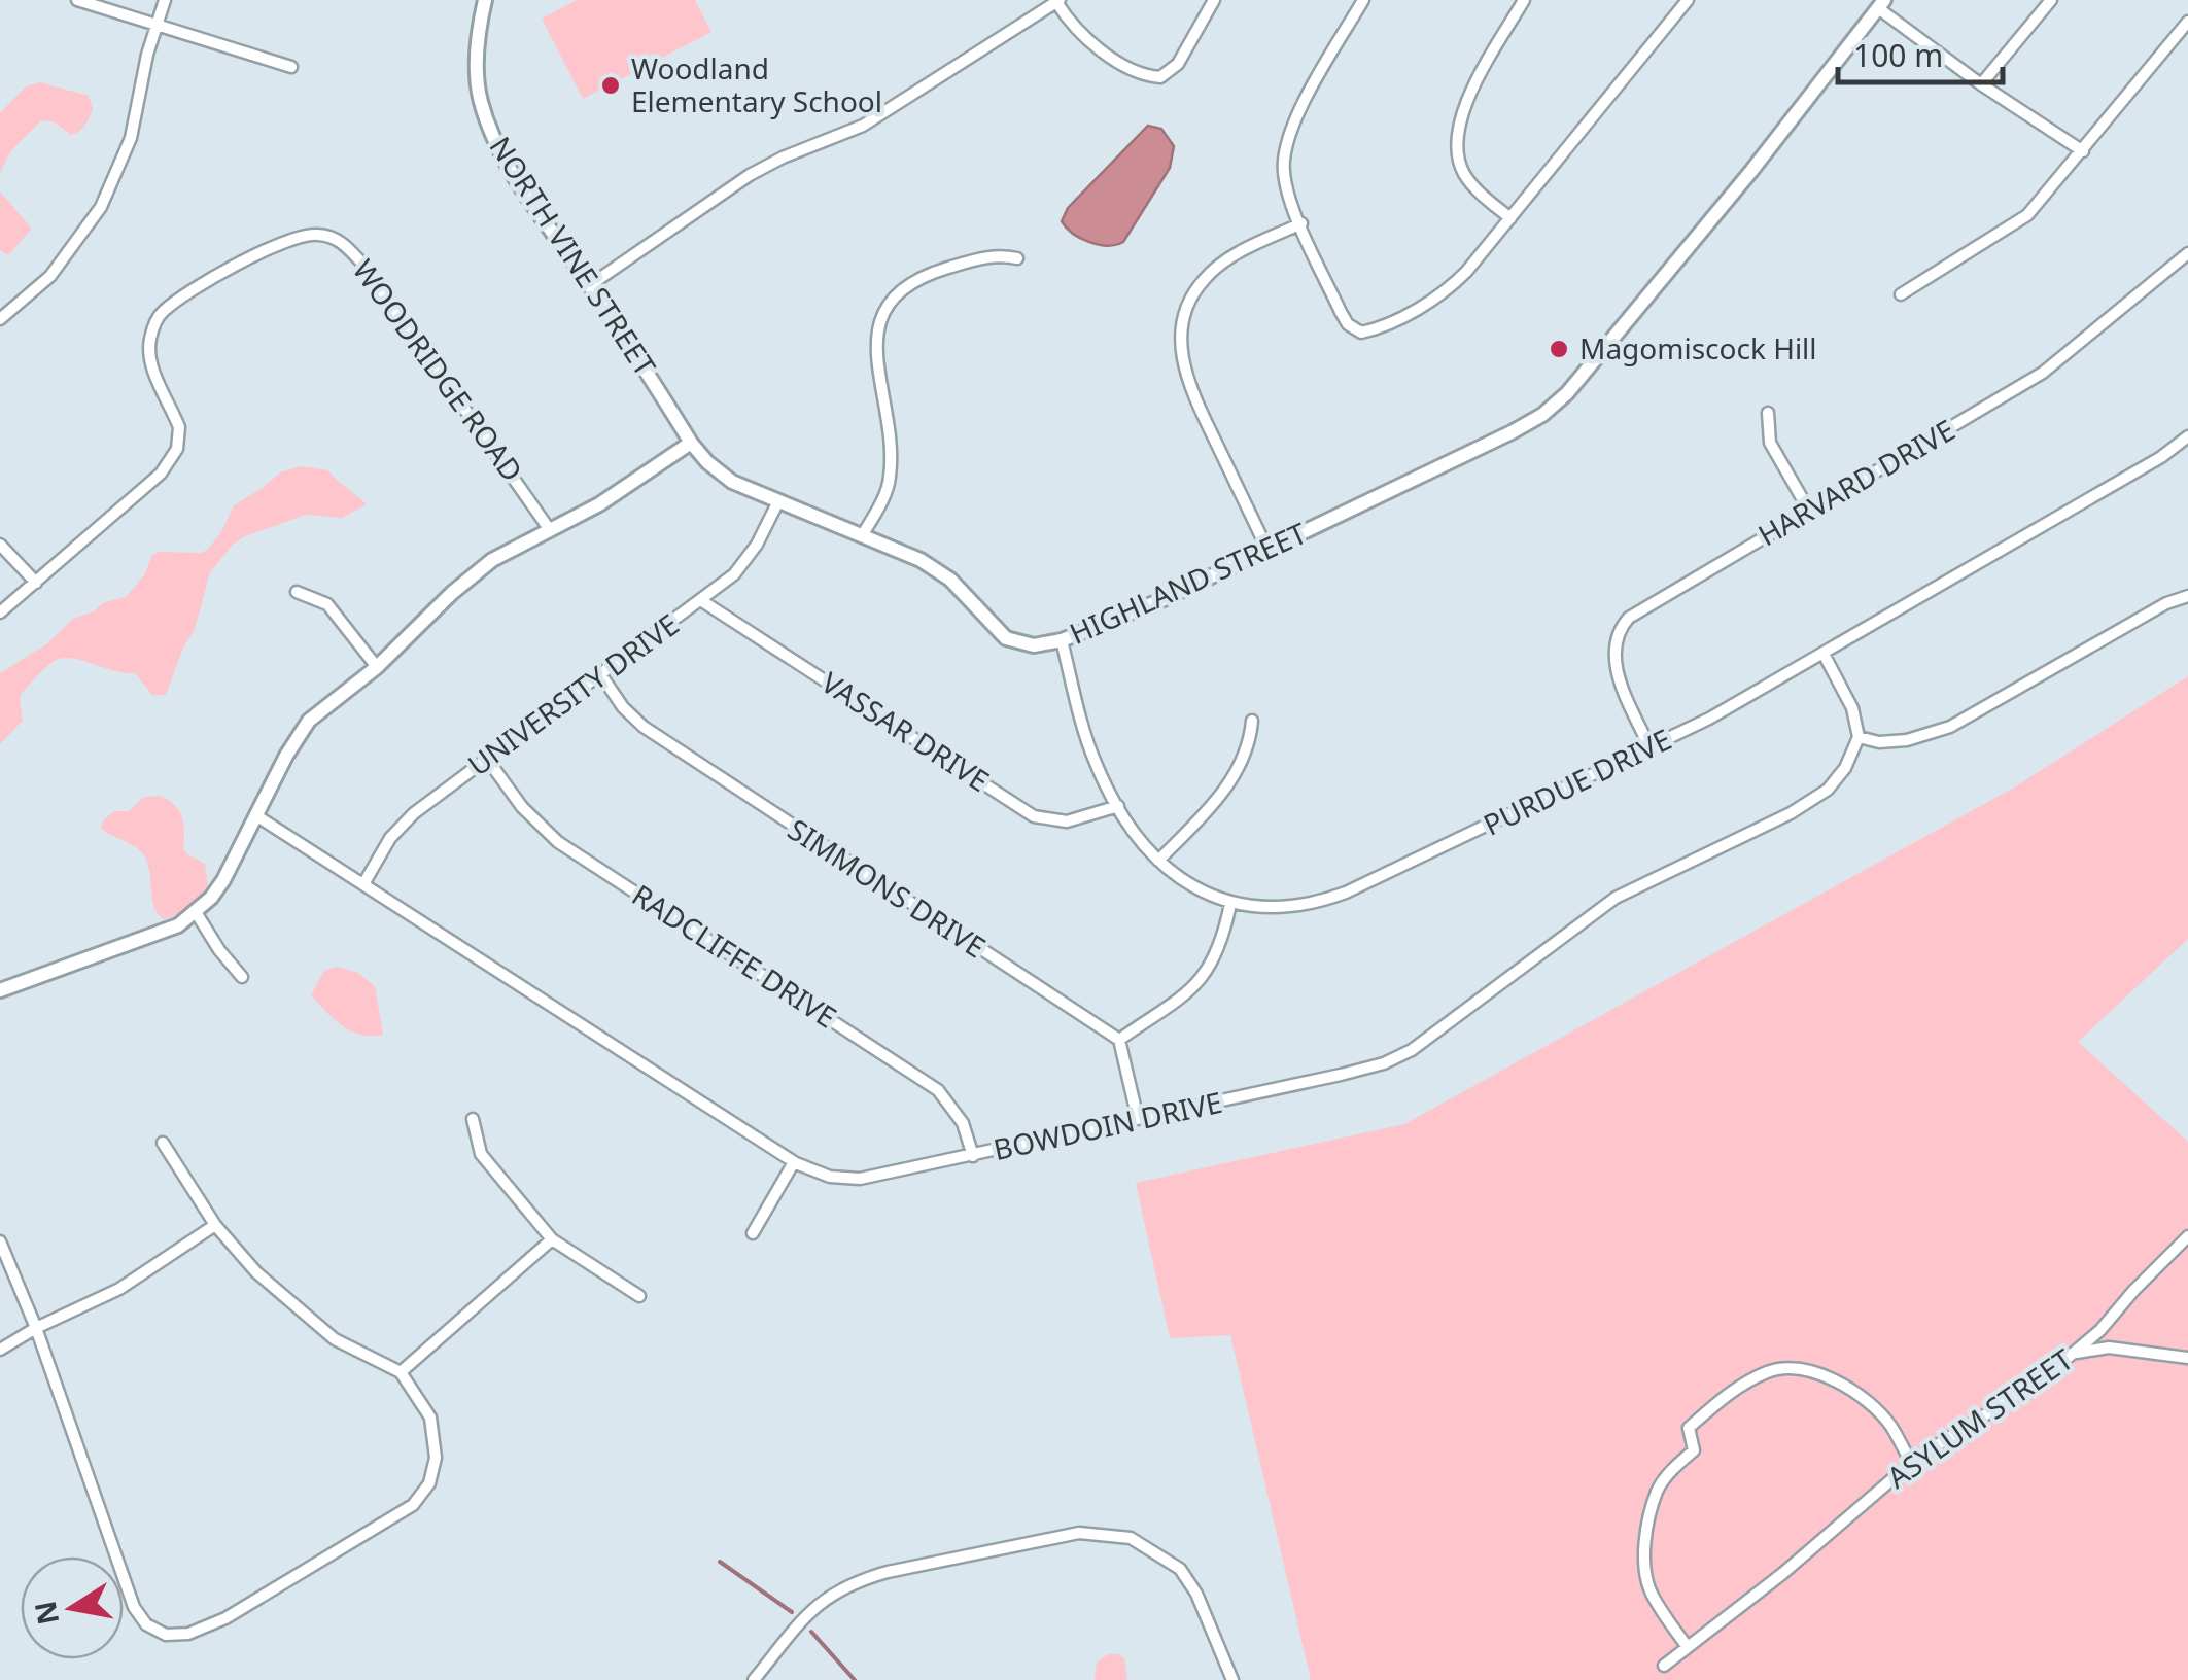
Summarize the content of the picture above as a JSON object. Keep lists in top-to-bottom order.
{
  "streets": {
    "street": [
      "NORTH VINE STREET",
      "WOODRIDGE ROAD",
      "HARVARD DRIVE",
      "HIGHLAND STREET",
      "UNIVERSITY DRIVE",
      "VASSAR DRIVE",
      "PURDUE DRIVE",
      "SIMMONS DRIVE",
      "RADCLIFFE DRIVE",
      "BOWDOIN DRIVE",
      "ASYLUM STREET"
    ]
  },
  "crossings": [
    ["NORTH VINE STREET", "HIGHLAND STREET"],
    ["HARVARD DRIVE", "PURDUE DRIVE"],
    ["HIGHLAND STREET", "UNIVERSITY DRIVE"],
    ["HIGHLAND STREET", "PURDUE DRIVE"],
    ["UNIVERSITY DRIVE", "VASSAR DRIVE"],
    ["UNIVERSITY DRIVE", "SIMMONS DRIVE"],
    ["UNIVERSITY DRIVE", "RADCLIFFE DRIVE"],
    ["UNIVERSITY DRIVE", "BOWDOIN DRIVE"],
    ["VASSAR DRIVE", "PURDUE DRIVE"],
    ["RADCLIFFE DRIVE", "BOWDOIN DRIVE"]
  ],
  "places": ["Woodland Elementary School", "Magomiscock Hill"],
  "scale_bar": "100 m",
  "north": "left"
}
